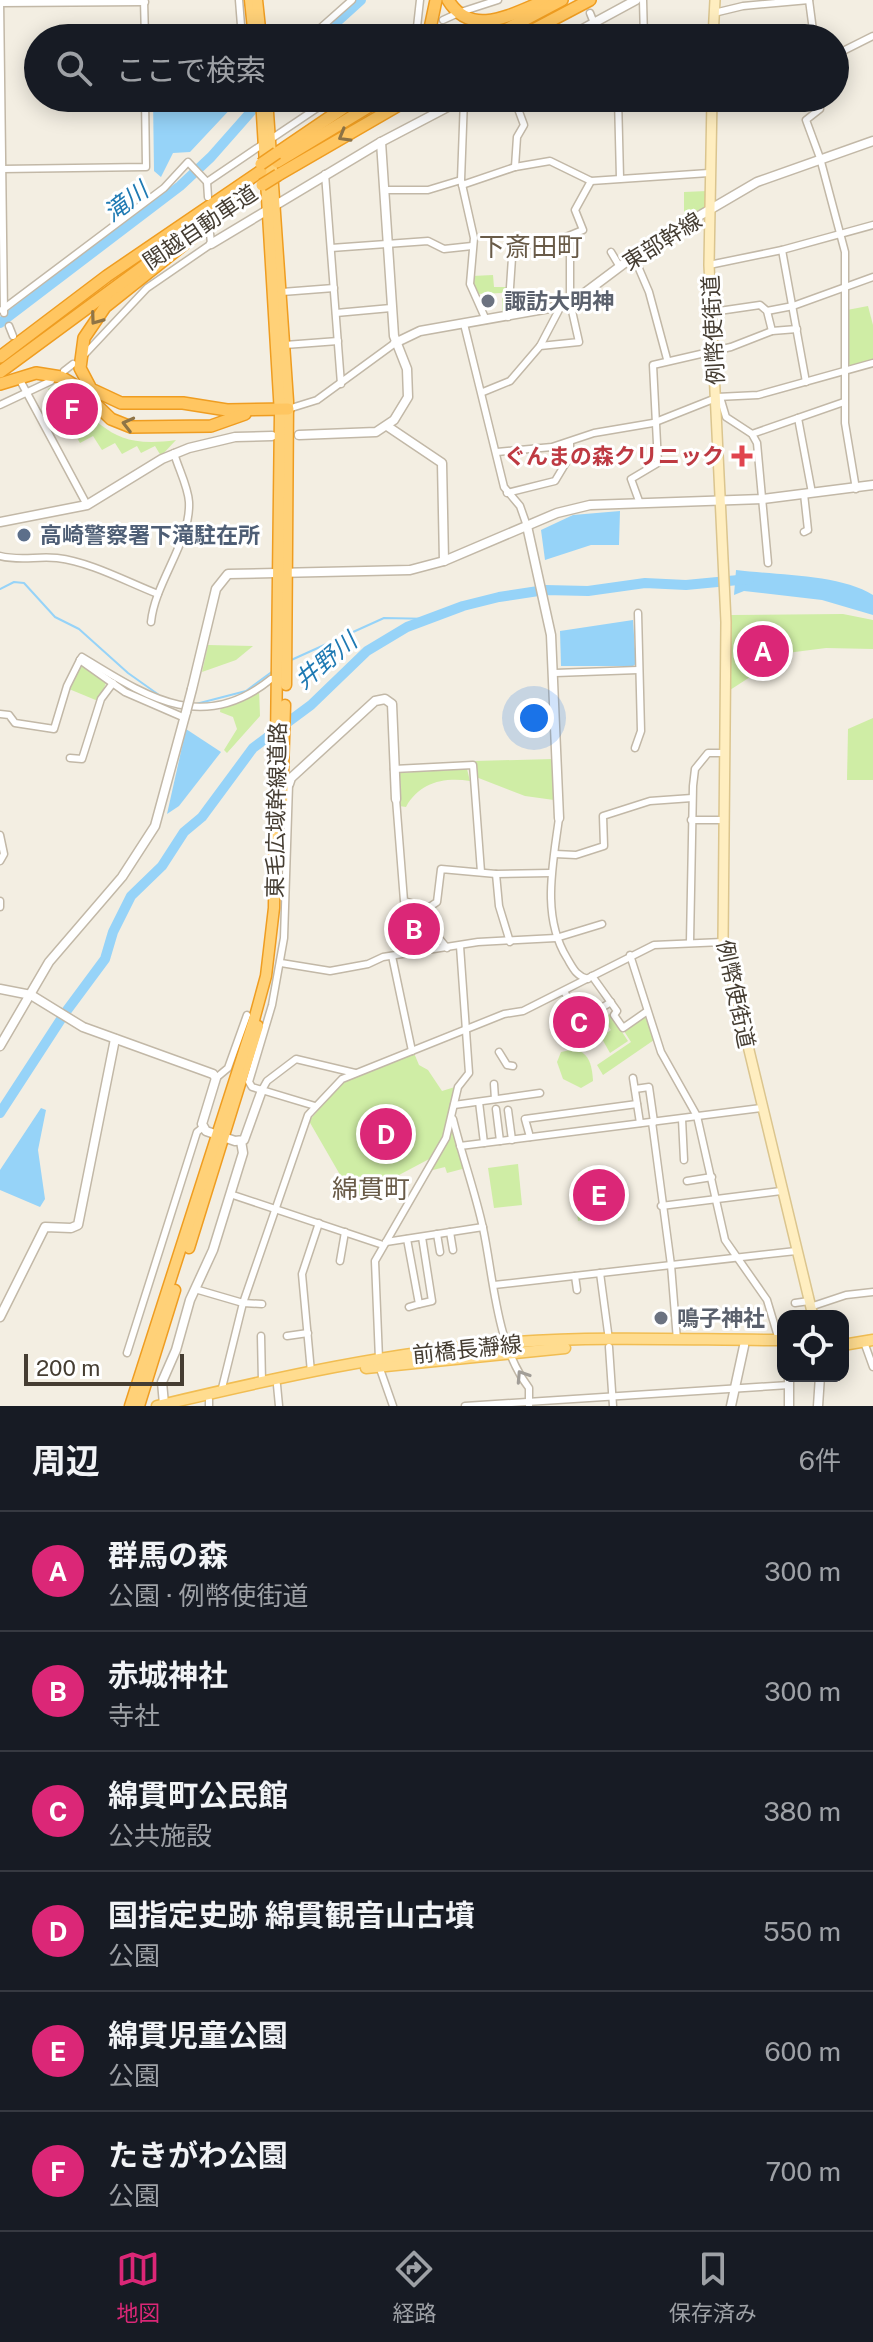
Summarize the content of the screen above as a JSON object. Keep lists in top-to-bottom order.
{
  "streets": {
    "highway": ["関越自動車道", "東毛広域幹線道路"],
    "main road": ["例幣使街道", "前橋長瀞線"],
    "street": ["東部幹線"]
  },
  "crossings": [
    ["東部幹線", "例幣使街道"]
  ],
  "districts": ["下斎田町", "綿貫町"],
  "water": ["滝川", "井野川"],
  "places": {
    "other": ["諏訪大明神", "高崎警察署下滝駐在所", "鳴子神社"],
    "health": ["ぐんまの森クリニック"]
  },
  "scale_bar": "200 m",
  "page": {
    "search": "ここで検索",
    "pins": [
      "F",
      "A",
      "B",
      "C",
      "D",
      "E"
    ],
    "scale": "200 m",
    "heading": ["周辺", "6件"],
    "list": [
      {
        "mark": "A",
        "name": "群馬の森",
        "note": "公園 · 例幣使街道",
        "value": "300 m"
      },
      {
        "mark": "B",
        "name": "赤城神社",
        "note": "寺社",
        "value": "300 m"
      },
      {
        "mark": "C",
        "name": "綿貫町公民館",
        "note": "公共施設",
        "value": "380 m"
      },
      {
        "mark": "D",
        "name": "国指定史跡 綿貫観音山古墳",
        "note": "公園",
        "value": "550 m"
      },
      {
        "mark": "E",
        "name": "綿貫児童公園",
        "note": "公園",
        "value": "600 m"
      },
      {
        "mark": "F",
        "name": "たきがわ公園",
        "note": "公園",
        "value": "700 m"
      }
    ],
    "nav": ["地図", "経路", "保存済み"]
  }
}
